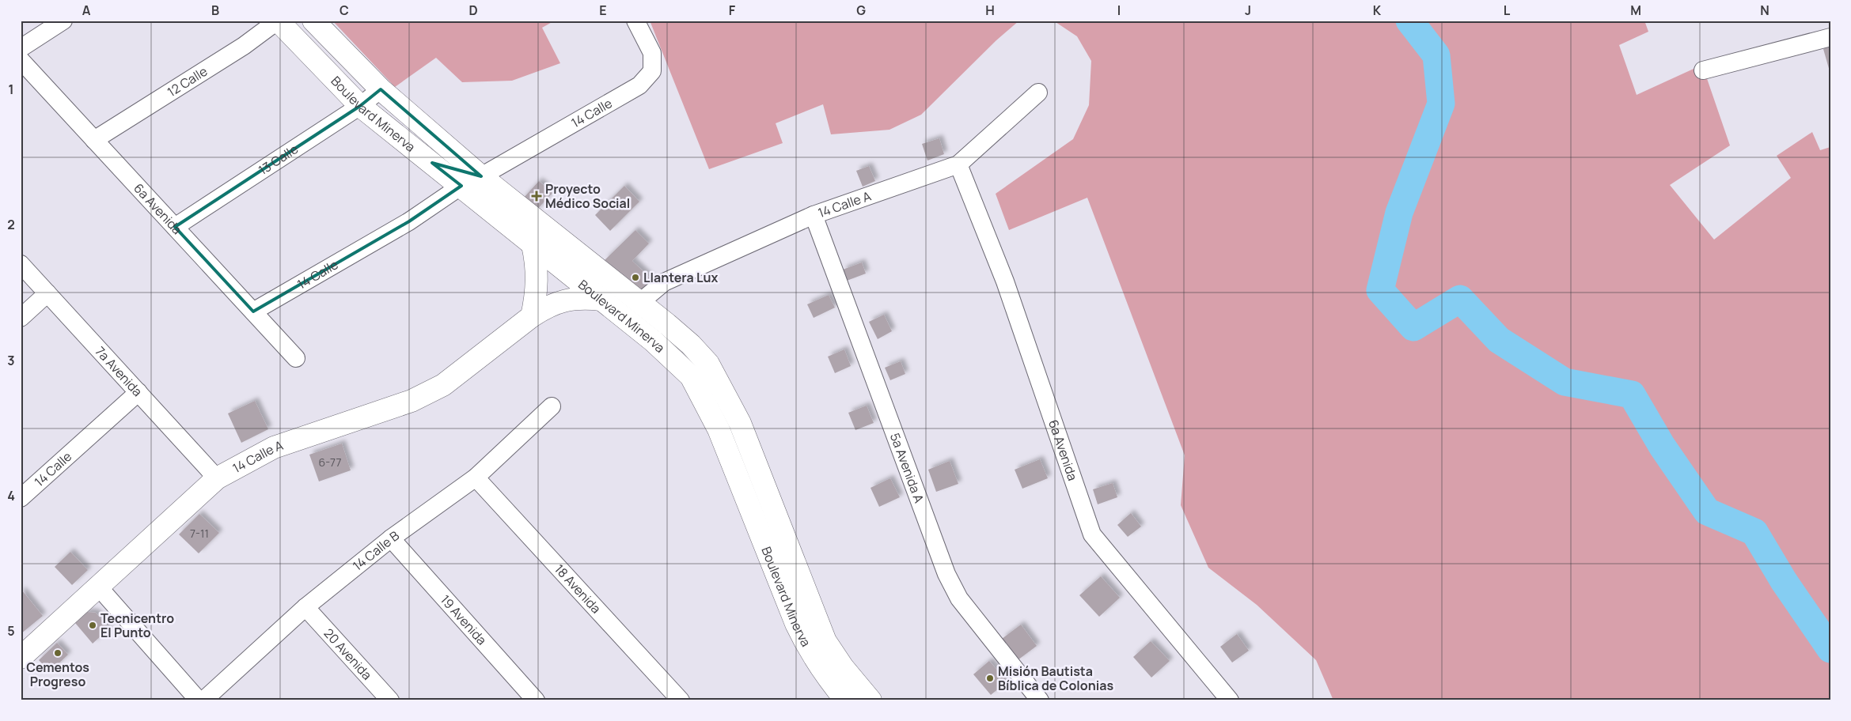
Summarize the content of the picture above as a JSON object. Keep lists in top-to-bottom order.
{
  "streets": {
    "street": [
      "12 Calle",
      "Boulevard Minerva",
      "14 Calle",
      "13 Calle",
      "14 Calle A",
      "6a Avenida",
      "7a Avenida",
      "5a Avenida A",
      "14 Calle B",
      "18 Avenida",
      "19 Avenida",
      "20 Avenida"
    ]
  },
  "crossings": [
    ["12 Calle", "Boulevard Minerva"],
    ["12 Calle", "6a Avenida"],
    ["Boulevard Minerva", "14 Calle"],
    ["Boulevard Minerva", "13 Calle"],
    ["Boulevard Minerva", "14 Calle A"],
    ["14 Calle", "6a Avenida"],
    ["14 Calle", "7a Avenida"],
    ["13 Calle", "6a Avenida"],
    ["14 Calle A", "6a Avenida"],
    ["14 Calle A", "7a Avenida"],
    ["14 Calle A", "5a Avenida A"],
    ["14 Calle B", "18 Avenida"],
    ["14 Calle B", "19 Avenida"],
    ["14 Calle B", "20 Avenida"]
  ],
  "places": {
    "health": ["Proyecto Médico Social"],
    "other": [
      "Llantera Lux",
      "Tecnicentro El Punto",
      "Cementos Progreso",
      "Misión Bautista Bíblica de Colonias"
    ]
  },
  "house_numbers": ["6-77", "7-11"],
  "grid": {
    "columns": [
      "A",
      "B",
      "C",
      "D",
      "E",
      "F",
      "G",
      "H",
      "I",
      "J",
      "K",
      "L",
      "M",
      "N"
    ],
    "rows": [
      "1",
      "2",
      "3",
      "4",
      "5"
    ]
  }
}
